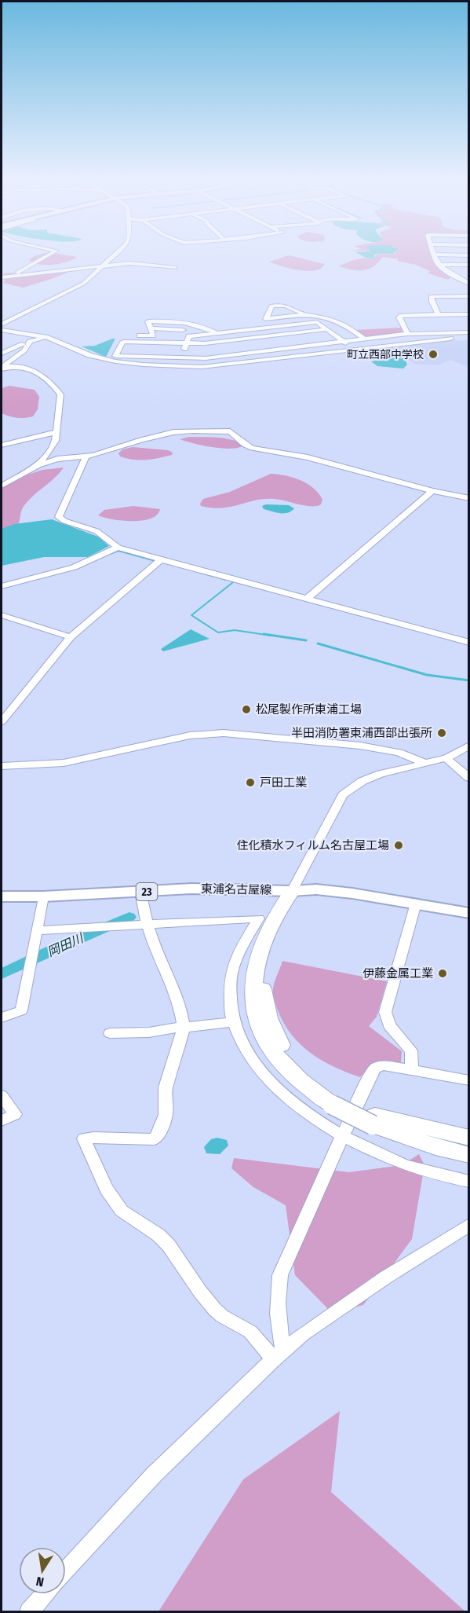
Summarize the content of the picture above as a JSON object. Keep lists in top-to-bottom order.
{
  "streets": {
    "main road": ["東浦名古屋線", "23"]
  },
  "water": ["岡田川"],
  "places": [
    "町立西部中学校",
    "松尾製作所東浦工場",
    "半田消防署東浦西部出張所",
    "戸田工業",
    "住化積水フィルム名古屋工場",
    "伊藤金属工業"
  ],
  "north": "bottom"
}
